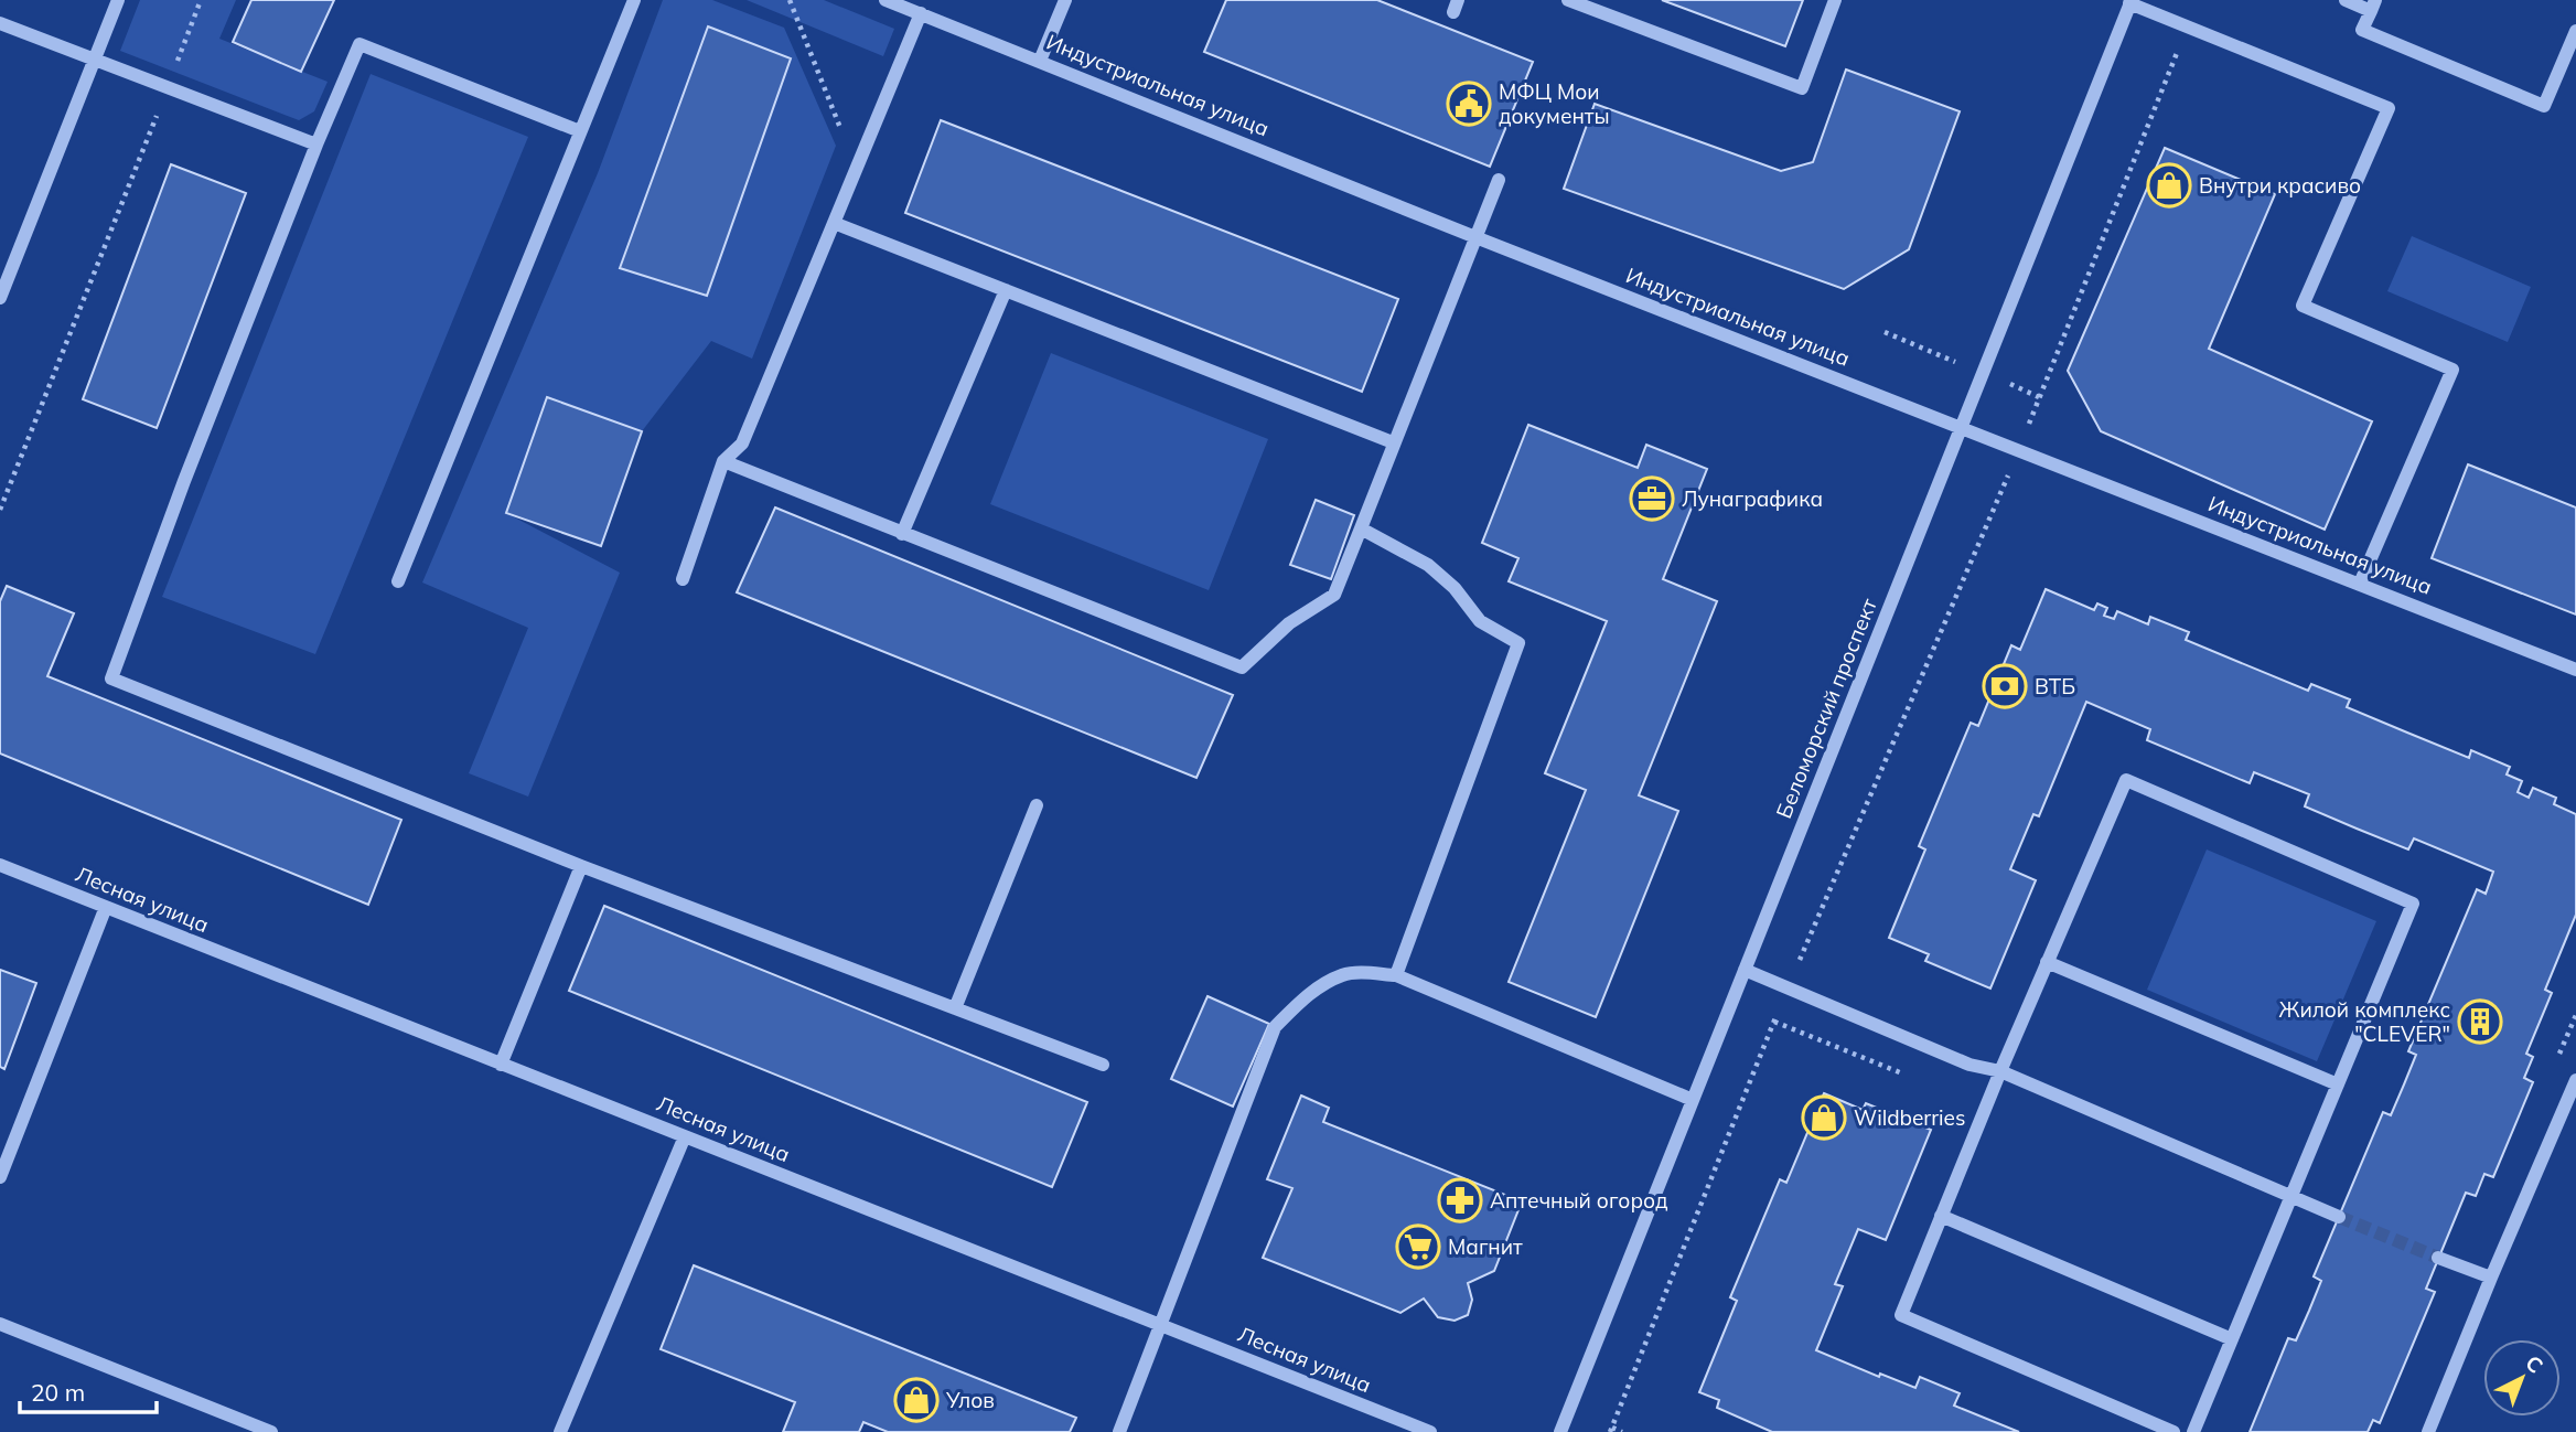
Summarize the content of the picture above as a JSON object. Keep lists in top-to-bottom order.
{
  "streets": {
    "street": ["Индустриальная улица", "Беломорский проспект", "Лесная улица"]
  },
  "crossings": [
    ["Индустриальная улица", "Беломорский проспект"]
  ],
  "places": {
    "public building": ["МФЦ Мои документы"],
    "shop": ["Внутри красиво", "Wildberries", "Улов"],
    "office": ["Лунаграфика"],
    "bank": ["ВТБ"],
    "building": ["Жилой комплекс \"СLEVER\""],
    "pharmacy": ["Аптечный огород"],
    "supermarket": ["Магнит"]
  },
  "scale_bar": "20 m",
  "north": "top right"
}
